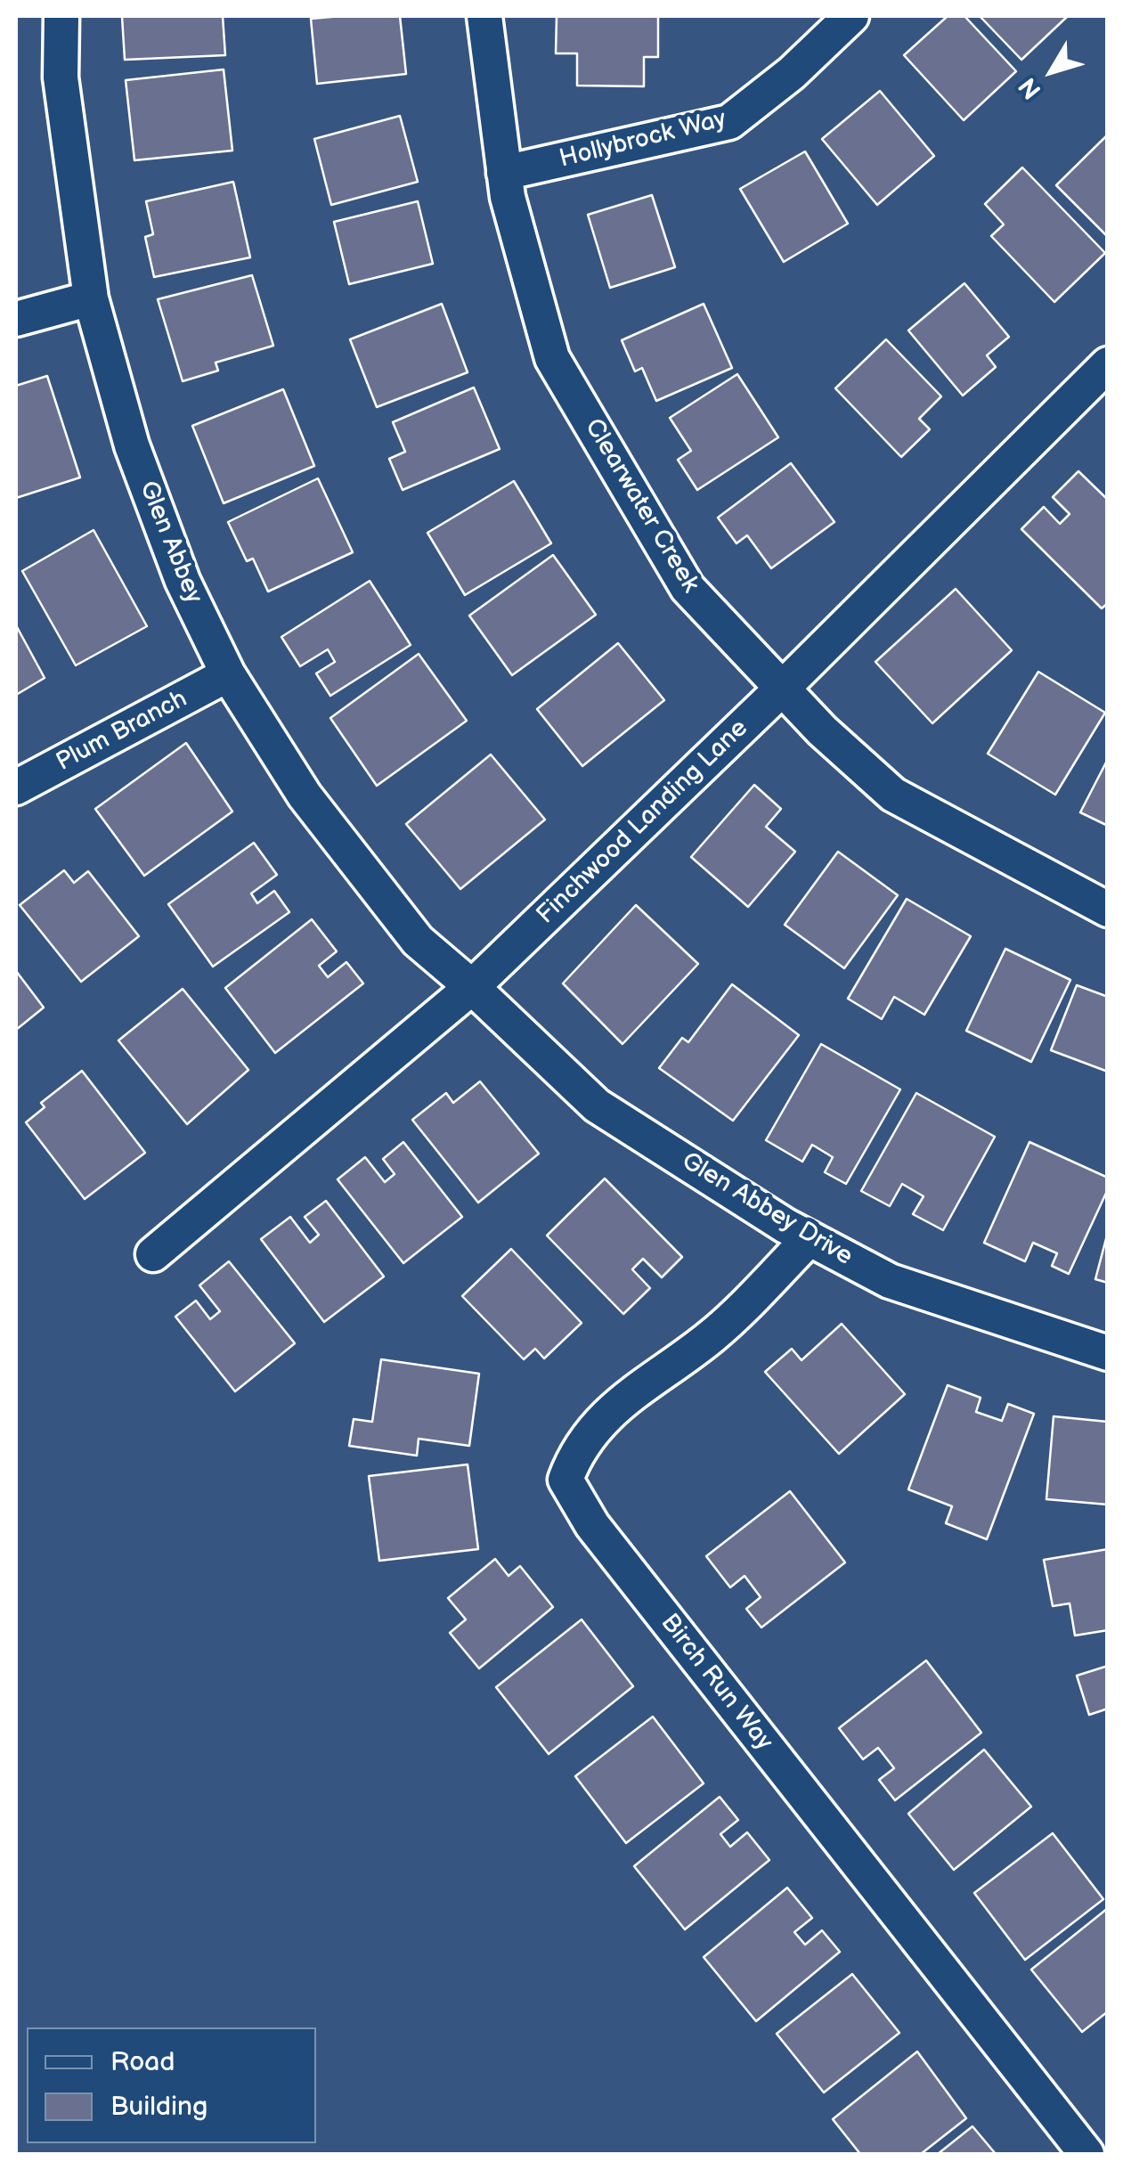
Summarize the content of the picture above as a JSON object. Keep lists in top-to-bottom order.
{
  "streets": {
    "street": [
      "Hollybrock Way",
      "Clearwater Creek",
      "Glen Abbey",
      "Plum Branch",
      "Finchwood Landing Lane",
      "Glen Abbey Drive",
      "Birch Run Way"
    ]
  },
  "crossings": [
    ["Hollybrock Way", "Clearwater Creek"],
    ["Clearwater Creek", "Finchwood Landing Lane"],
    ["Glen Abbey", "Plum Branch"],
    ["Glen Abbey", "Finchwood Landing Lane"],
    ["Glen Abbey", "Glen Abbey Drive"],
    ["Finchwood Landing Lane", "Glen Abbey Drive"],
    ["Glen Abbey Drive", "Birch Run Way"]
  ],
  "legend": ["Road", "Building"],
  "north": "bottom left"
}
